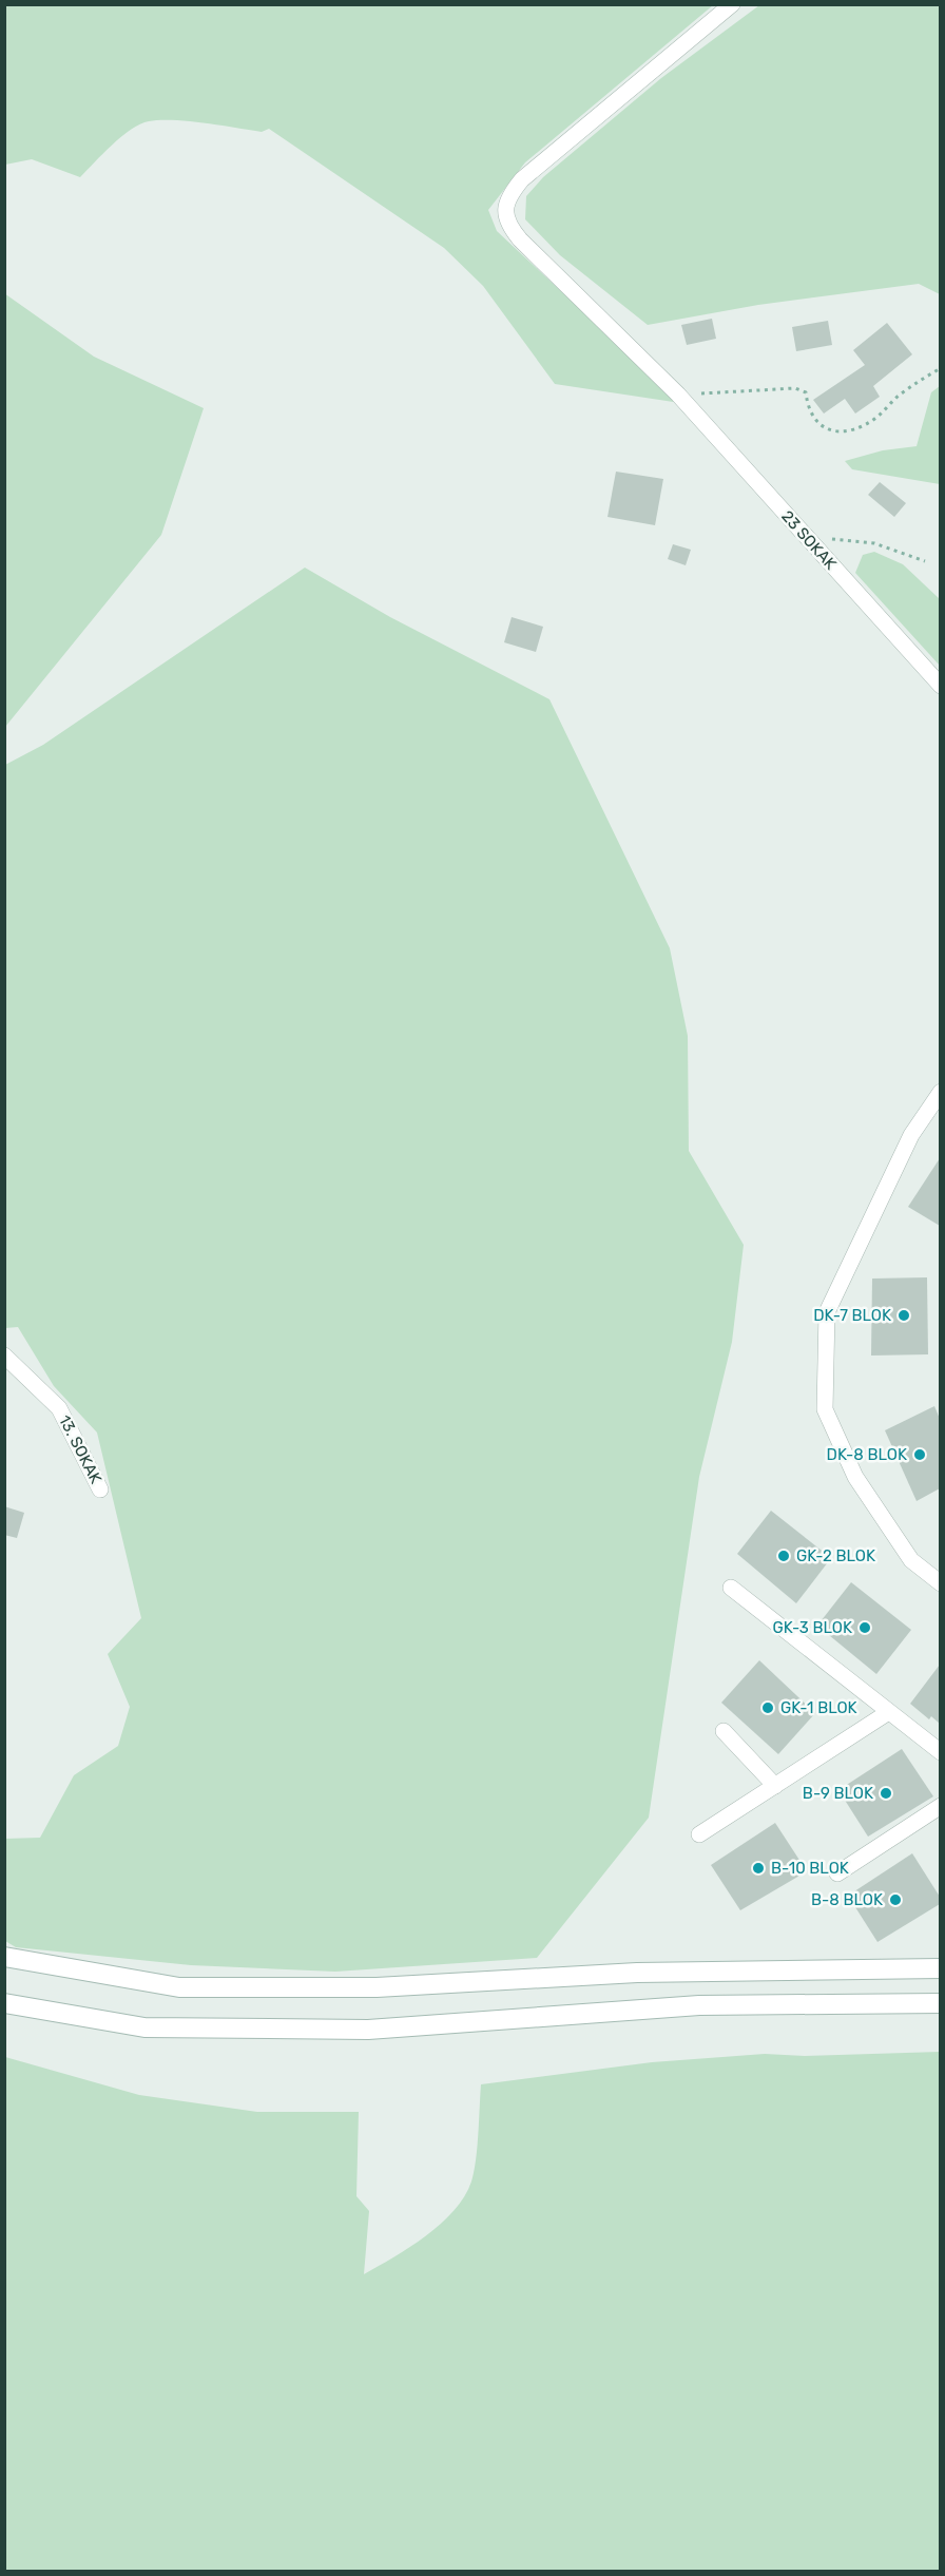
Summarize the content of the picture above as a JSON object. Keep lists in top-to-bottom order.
{
  "streets": {
    "street": ["23 SOKAK", "13. SOKAK"]
  },
  "places": [
    "DK-7 BLOK",
    "DK-8 BLOK",
    "GK-2 BLOK",
    "GK-3 BLOK",
    "GK-1 BLOK",
    "B-9 BLOK",
    "B-10 BLOK",
    "B-8 BLOK"
  ]
}
